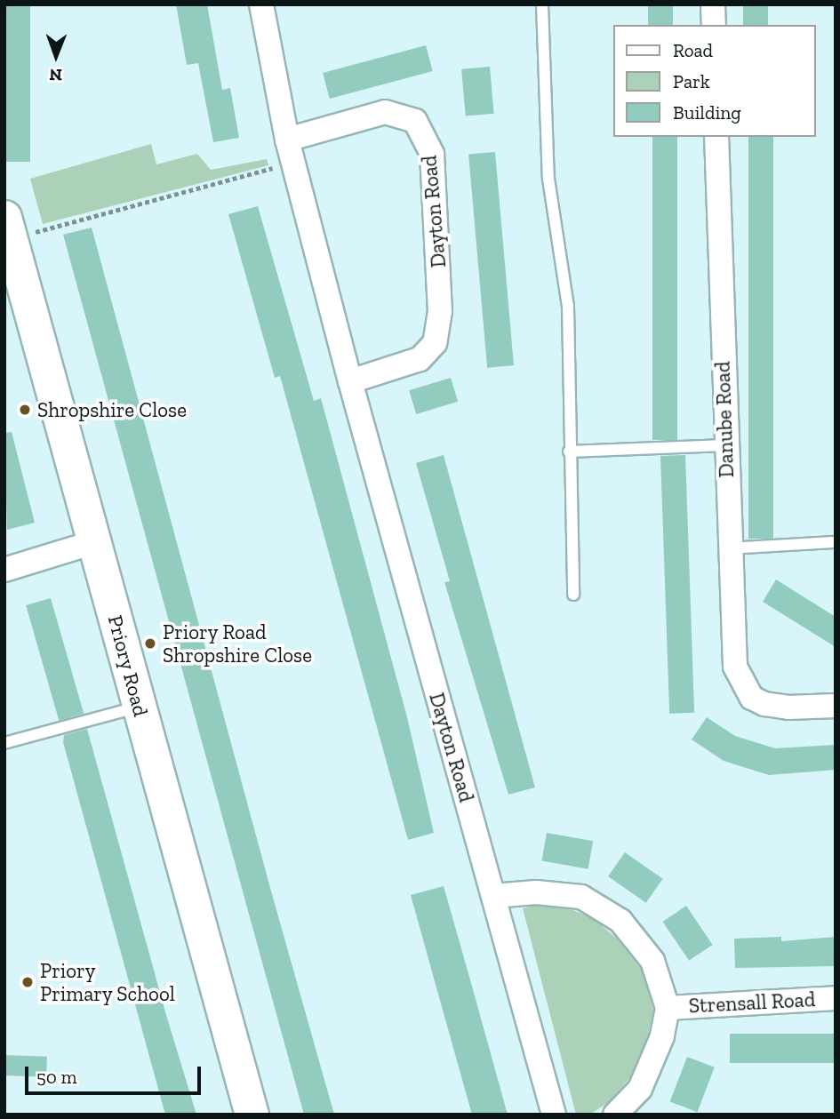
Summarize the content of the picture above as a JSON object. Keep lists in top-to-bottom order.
{
  "streets": {
    "street": [
      "Dayton Road",
      "Danube Road",
      "Priory Road",
      "Strensall Road"
    ]
  },
  "crossings": [
    ["Dayton Road", "Strensall Road"]
  ],
  "places": ["Shropshire Close", "Priory Road Shropshire Close", "Priory Primary School"],
  "legend": ["Road", "Park", "Building"],
  "scale_bar": "50 m",
  "north": "bottom"
}
